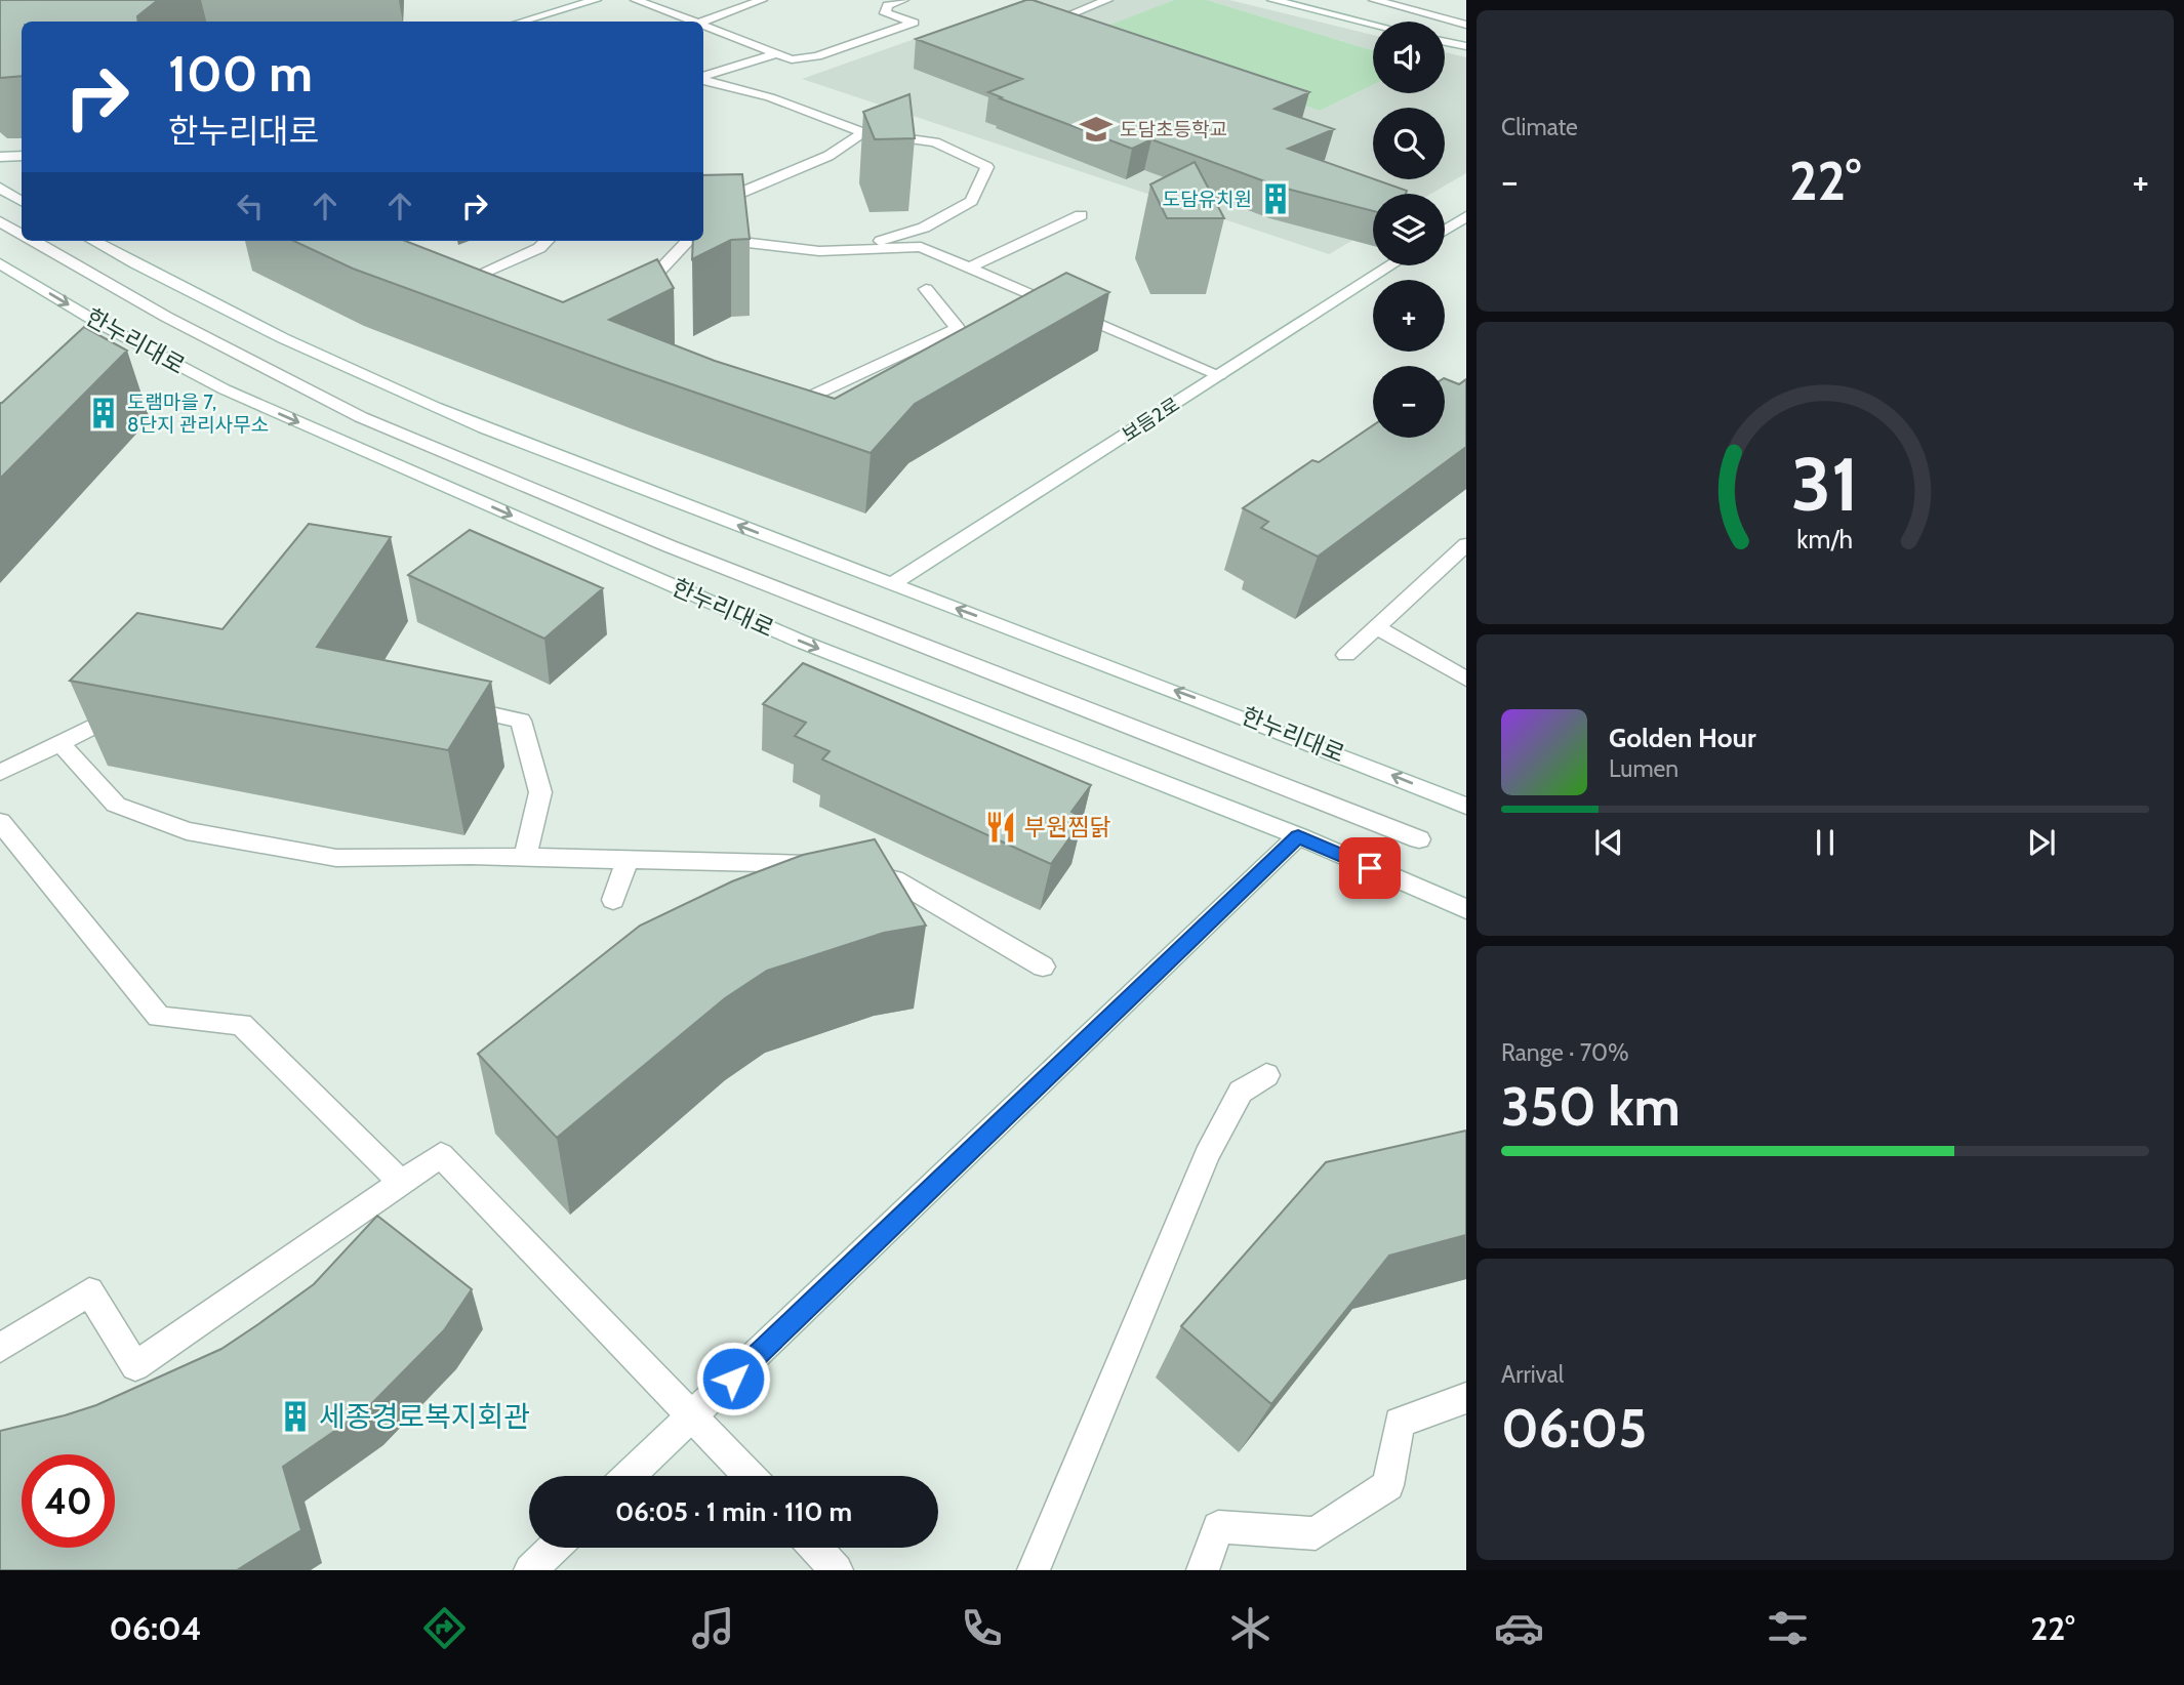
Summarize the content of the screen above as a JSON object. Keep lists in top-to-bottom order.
{
  "streets": {
    "street": ["한누리대로", "보듬2로"]
  },
  "crossings": [
    ["한누리대로", "보듬2로"]
  ],
  "places": {
    "school or university": ["도담초등학교"],
    "building": ["도담유치원", "도램마을 7, 8단지 관리사무소", "세종경로복지회관"],
    "restaurant": ["부원찜닭"]
  },
  "page": {
    "tile": [
      "Climate",
      ["Range · 70%", "350 km"],
      ["Arrival", "06:05"]
    ],
    "map_buttons": ["+", "−"],
    "turn": ["100 m", "한누리대로"],
    "heat": ["−", "22°", "+"],
    "song": ["Golden Hour", "Lumen"],
    "limit": "40",
    "trip": "06:05 · 1 min · 110 m",
    "tabs": ["06:04", "22°"],
    "gauge": ["31", "km/h"]
  }
}
